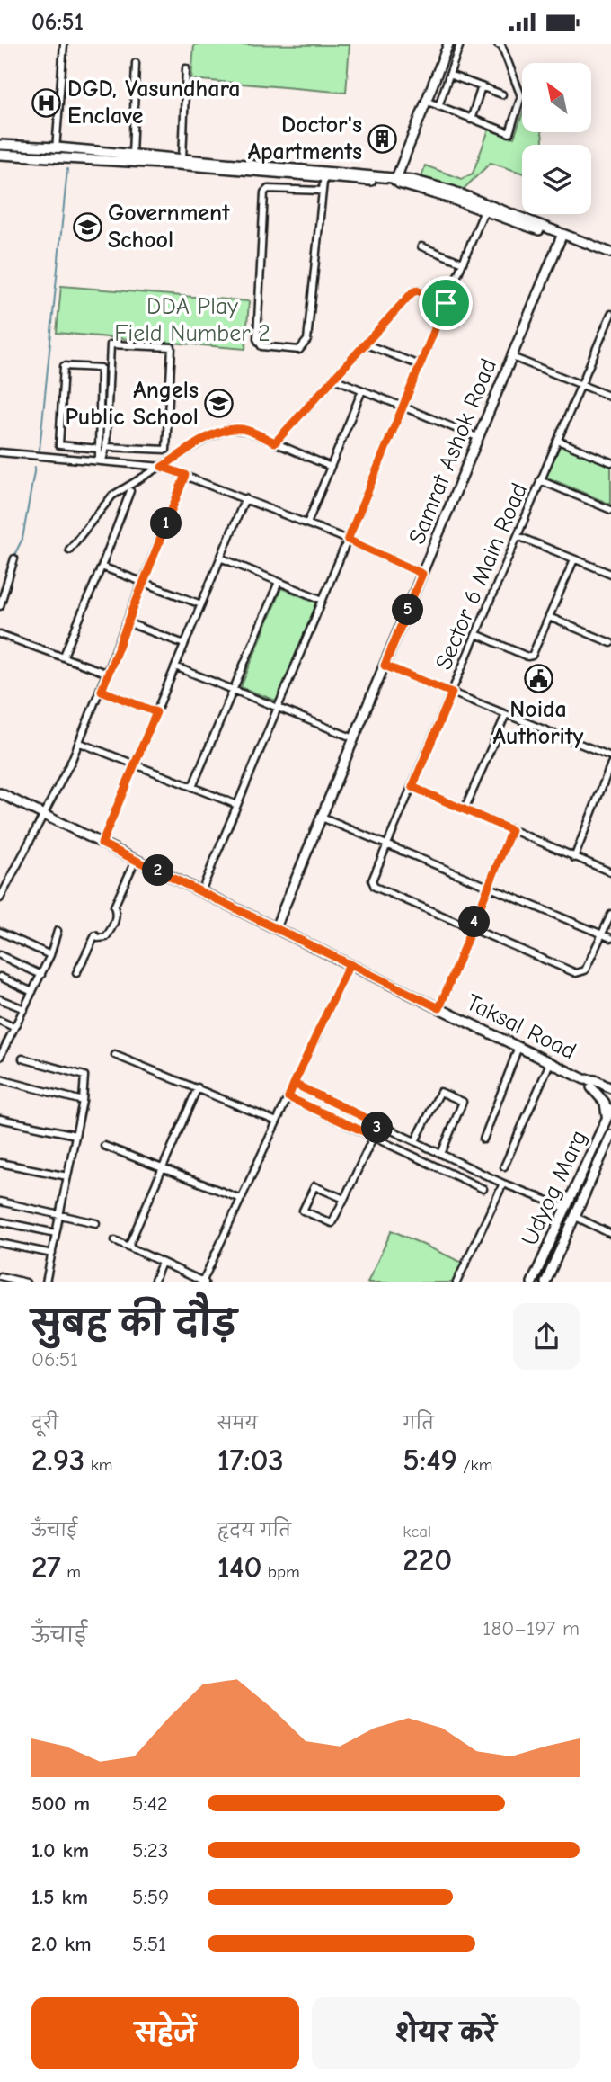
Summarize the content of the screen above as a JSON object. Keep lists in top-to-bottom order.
{
  "streets": {
    "street": [
      "Samrat Ashok Road",
      "Sector 6 Main Road",
      "Taksal Road",
      "Udyog Marg"
    ]
  },
  "crossings": [
    ["Samrat Ashok Road", "Taksal Road"]
  ],
  "parks": ["DDA Play Field Number 2"],
  "places": {
    "hospital": ["DGD, Vasundhara Enclave"],
    "building": ["Doctor's Apartments"],
    "school or university": ["Government School", "Angels Public School"],
    "public building": ["Noida Authority"]
  },
  "north": "top left",
  "page": {
    "status": "06:51",
    "pins": [
      "1",
      "5",
      "2",
      "4",
      "3"
    ],
    "heading": ["सुबह की दौड़", "06:51"],
    "stats": [
      ["दूरी", "2.93 km"],
      ["समय", "17:03"],
      ["गति", "5:49 /km"],
      ["ऊँचाई", "27 m"],
      ["हृदय गति", "140 bpm"],
      ["kcal", "220"]
    ],
    "chart": ["ऊँचाई", "180–197 m"],
    "list": [
      {
        "name": "500 m",
        "note": "5:42"
      },
      {
        "name": "1.0 km",
        "note": "5:23"
      },
      {
        "name": "1.5 km",
        "note": "5:59"
      },
      {
        "name": "2.0 km",
        "note": "5:51"
      }
    ],
    "buttons": ["सहेजें", "शेयर करें"]
  }
}
